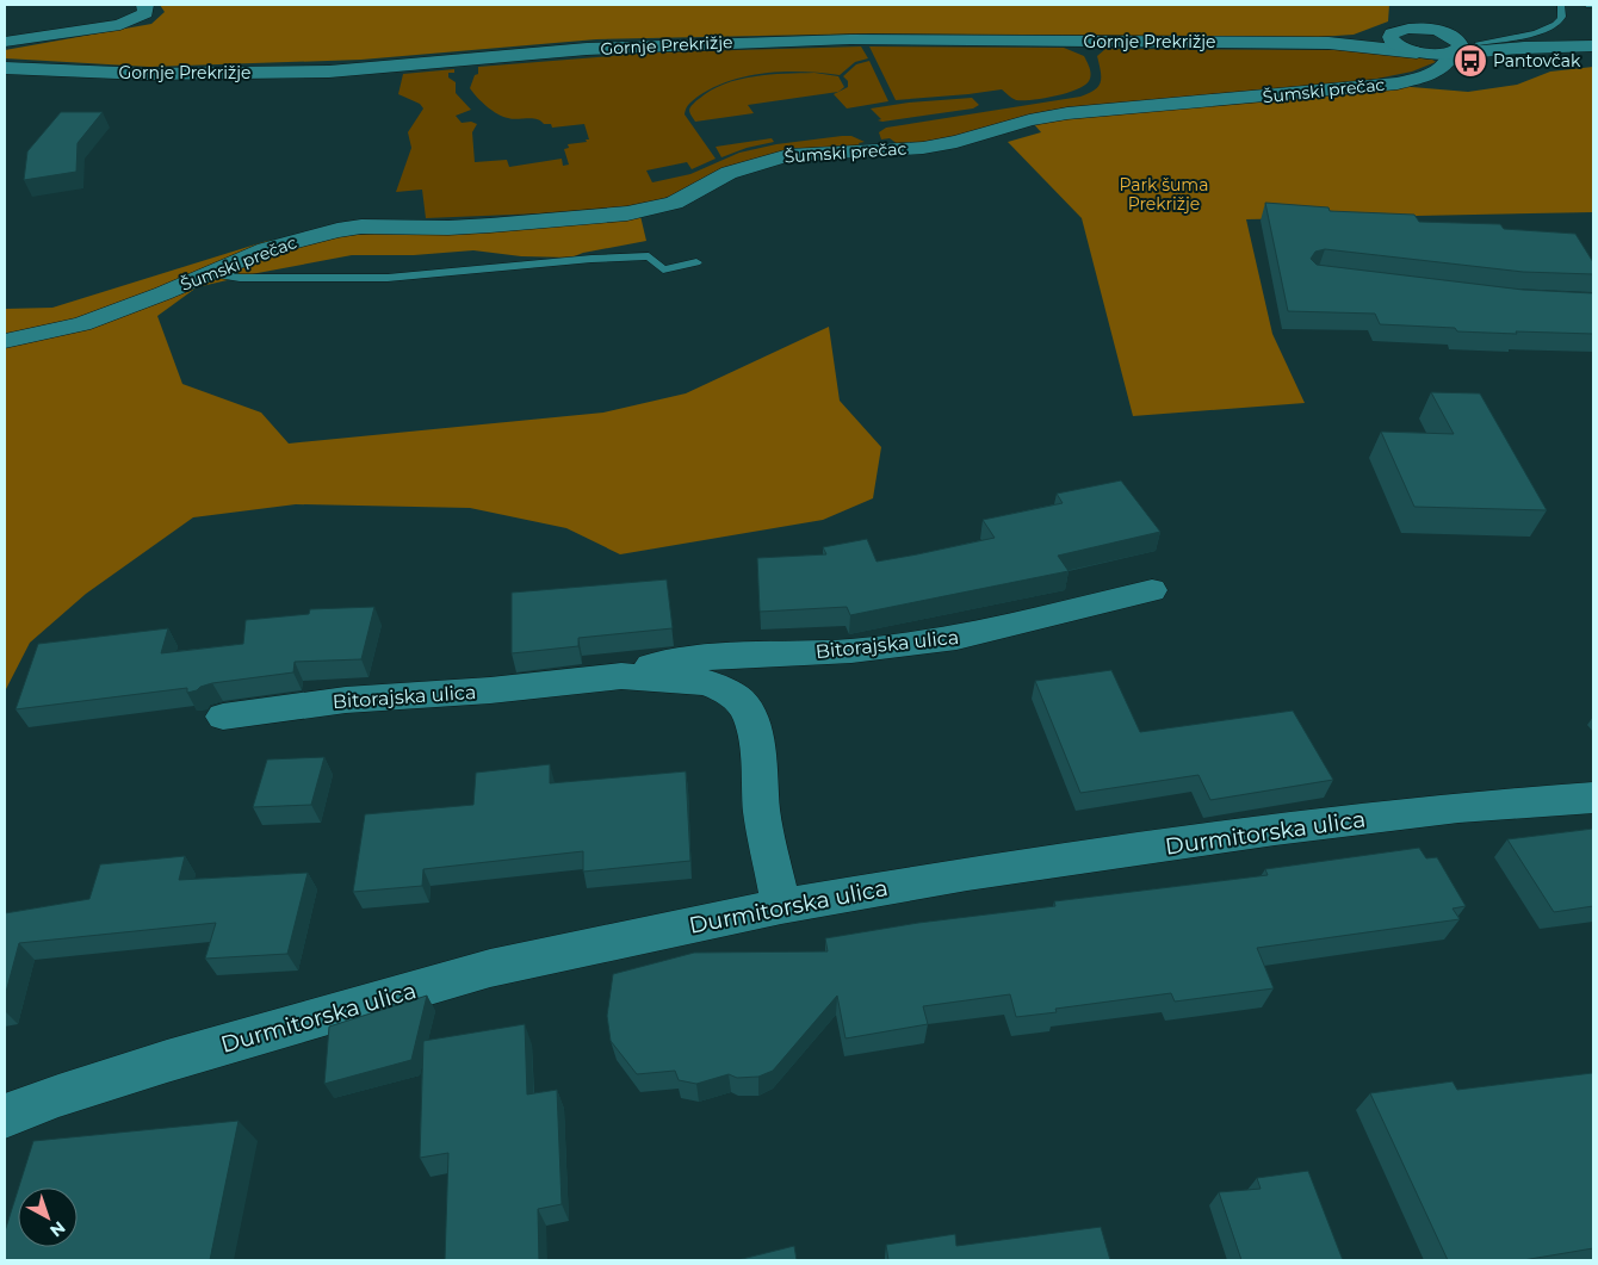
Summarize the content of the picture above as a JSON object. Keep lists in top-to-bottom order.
{
  "streets": {
    "street": [
      "Gornje Prekrižje",
      "Šumski prečac",
      "Bitorajska ulica",
      "Durmitorska ulica"
    ]
  },
  "crossings": [
    ["Gornje Prekrižje", "Šumski prečac"],
    ["Bitorajska ulica", "Durmitorska ulica"]
  ],
  "parks": ["Park šuma Prekrižje"],
  "places": {
    "bus stop": ["Pantovčak"]
  },
  "north": "bottom right"
}
